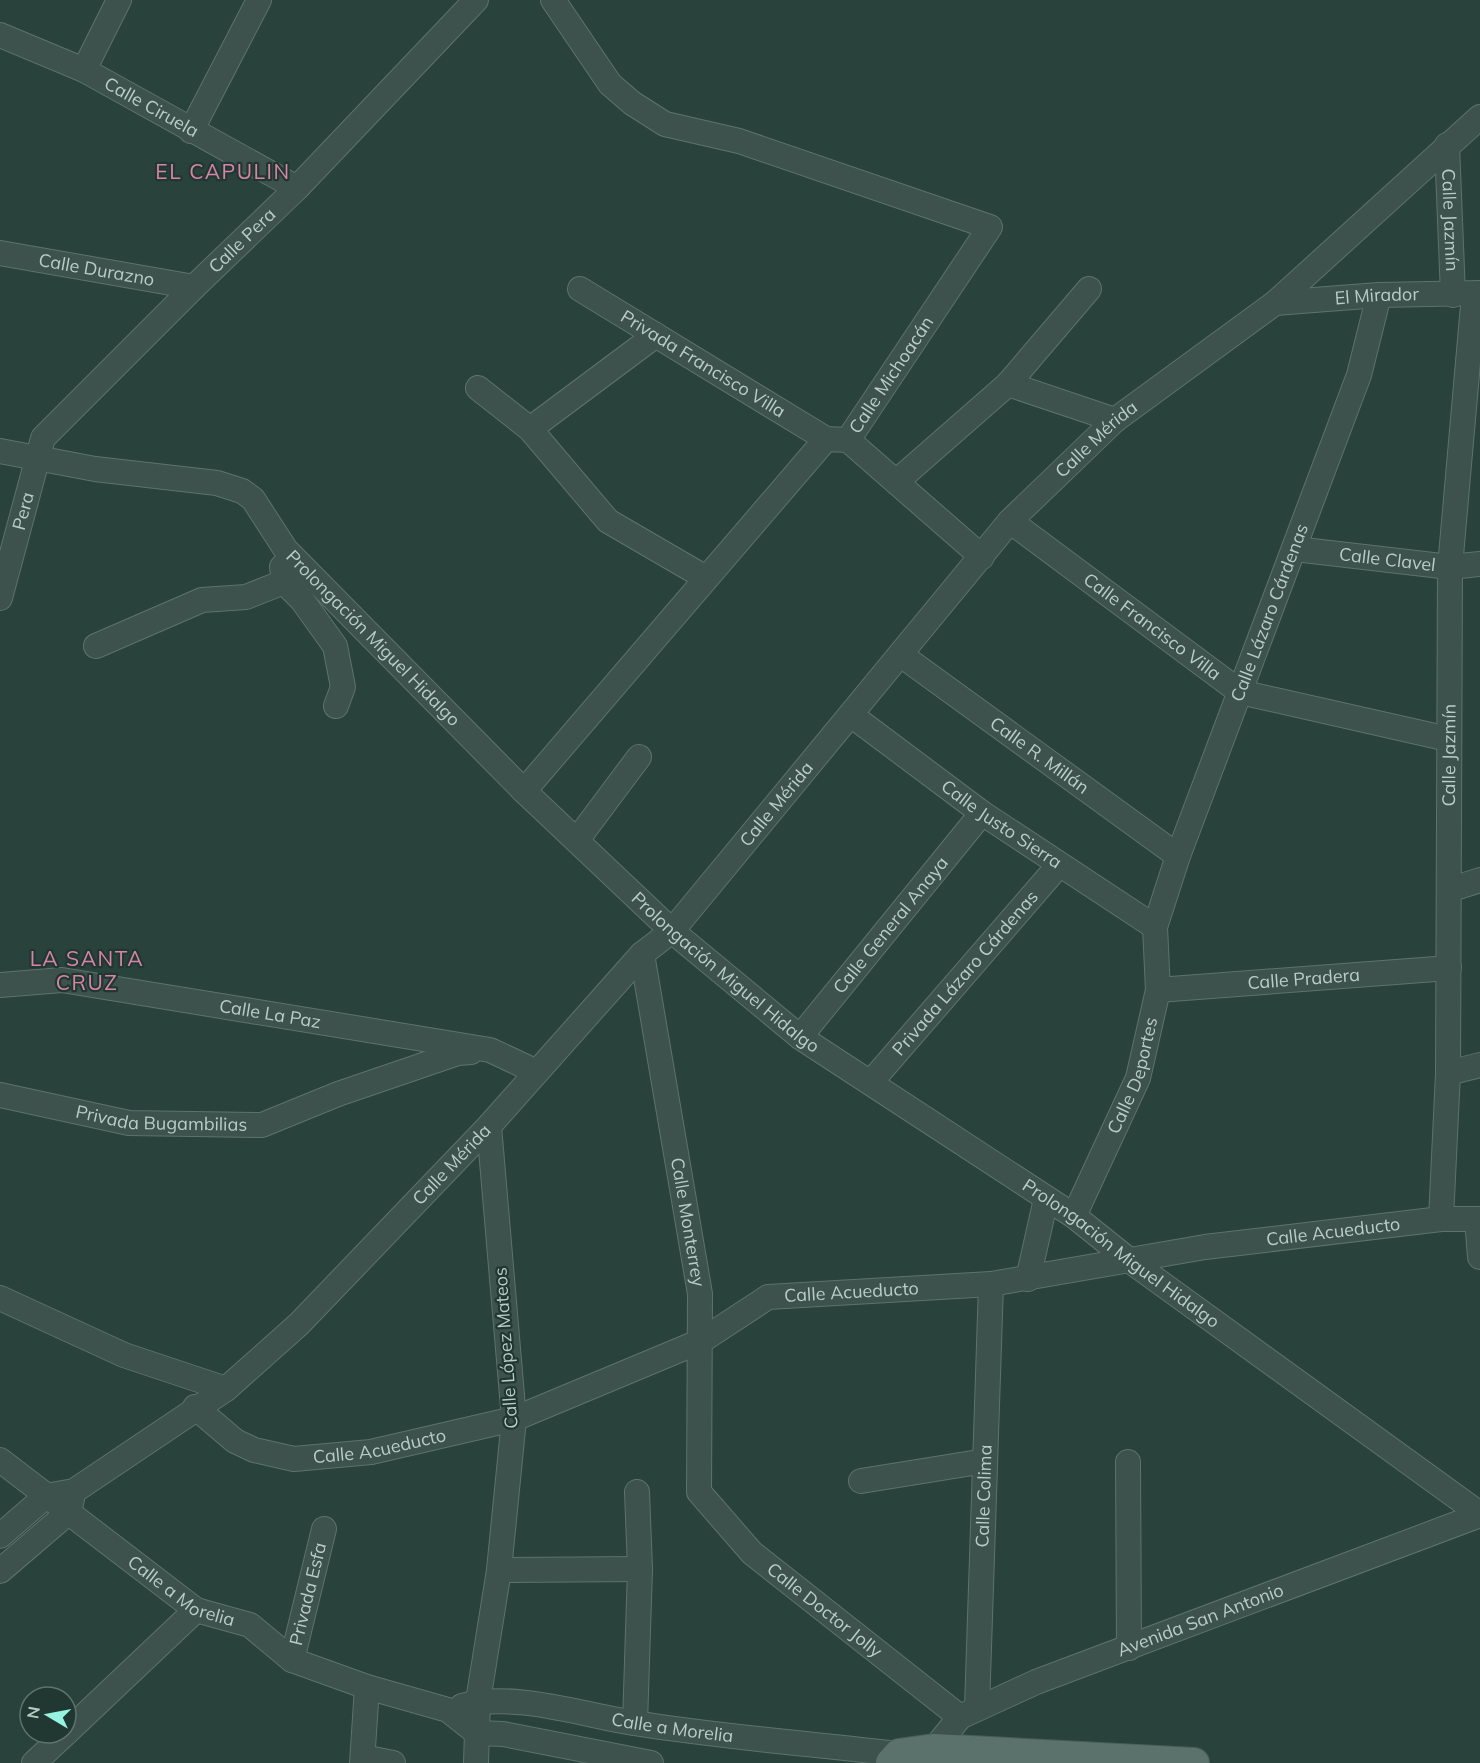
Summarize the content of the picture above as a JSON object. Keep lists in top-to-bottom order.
{
  "streets": {
    "street": [
      "Calle Ciruela",
      "Calle Jazmín",
      "Calle Pera",
      "Calle Durazno",
      "El Mirador",
      "Privada Francisco Villa",
      "Calle Michoacán",
      "Calle Mérida",
      "Pera",
      "Calle Clavel",
      "Calle Lázaro Cárdenas",
      "Calle Francisco Villa",
      "Prolongación Miguel Hidalgo",
      "Calle R. Millán",
      "Calle Justo Sierra",
      "Calle General Anaya",
      "Privada Lázaro Cárdenas",
      "Calle Pradera",
      "Calle La Paz",
      "Calle Deportes",
      "Privada Bugambilias",
      "Calle Monterrey",
      "Calle Acueducto",
      "Calle López Mateos",
      "Calle Colima",
      "Calle a Morelia",
      "Privada Esfa",
      "Calle Doctor Jolly",
      "Avenida San Antonio"
    ]
  },
  "crossings": [
    ["Calle Ciruela", "Calle Pera"],
    ["Calle Jazmín", "El Mirador"],
    ["Calle Jazmín", "Calle Mérida"],
    ["Calle Jazmín", "Calle Clavel"],
    ["Calle Jazmín", "Calle Francisco Villa"],
    ["Calle Jazmín", "Calle Pradera"],
    ["Calle Jazmín", "Calle Acueducto"],
    ["Calle Pera", "Calle Durazno"],
    ["Calle Pera", "Pera"],
    ["Calle Pera", "Prolongación Miguel Hidalgo"],
    ["El Mirador", "Calle Mérida"],
    ["El Mirador", "Calle Lázaro Cárdenas"],
    ["Privada Francisco Villa", "Calle Michoacán"],
    ["Calle Michoacán", "Prolongación Miguel Hidalgo"],
    ["Calle Mérida", "Calle Francisco Villa"],
    ["Calle Mérida", "Prolongación Miguel Hidalgo"],
    ["Calle Mérida", "Calle R. Millán"],
    ["Calle Mérida", "Calle Justo Sierra"],
    ["Calle Mérida", "Calle La Paz"],
    ["Calle Mérida", "Calle Monterrey"],
    ["Calle Mérida", "Calle Acueducto"],
    ["Calle Mérida", "Calle López Mateos"],
    ["Calle Mérida", "Calle a Morelia"],
    ["Pera", "Prolongación Miguel Hidalgo"],
    ["Calle Clavel", "Calle Lázaro Cárdenas"],
    ["Calle Lázaro Cárdenas", "Calle Francisco Villa"],
    ["Calle Lázaro Cárdenas", "Calle R. Millán"],
    ["Calle Lázaro Cárdenas", "Calle Justo Sierra"],
    ["Calle Lázaro Cárdenas", "Calle Deportes"],
    ["Prolongación Miguel Hidalgo", "Calle General Anaya"],
    ["Prolongación Miguel Hidalgo", "Privada Lázaro Cárdenas"],
    ["Prolongación Miguel Hidalgo", "Calle Deportes"],
    ["Prolongación Miguel Hidalgo", "Calle Acueducto"],
    ["Prolongación Miguel Hidalgo", "Avenida San Antonio"],
    ["Calle Justo Sierra", "Calle General Anaya"],
    ["Calle Justo Sierra", "Privada Lázaro Cárdenas"],
    ["Calle Justo Sierra", "Calle Deportes"],
    ["Calle Pradera", "Calle Deportes"],
    ["Calle La Paz", "Privada Bugambilias"],
    ["Calle Monterrey", "Calle Acueducto"],
    ["Calle Monterrey", "Calle Doctor Jolly"],
    ["Calle Acueducto", "Calle López Mateos"],
    ["Calle Acueducto", "Calle Colima"],
    ["Calle López Mateos", "Calle a Morelia"],
    ["Calle Colima", "Calle Doctor Jolly"],
    ["Calle Colima", "Avenida San Antonio"],
    ["Calle a Morelia", "Privada Esfa"],
    ["Calle Doctor Jolly", "Avenida San Antonio"]
  ],
  "districts": ["EL CAPULIN", "LA SANTA CRUZ"],
  "north": "left"
}
